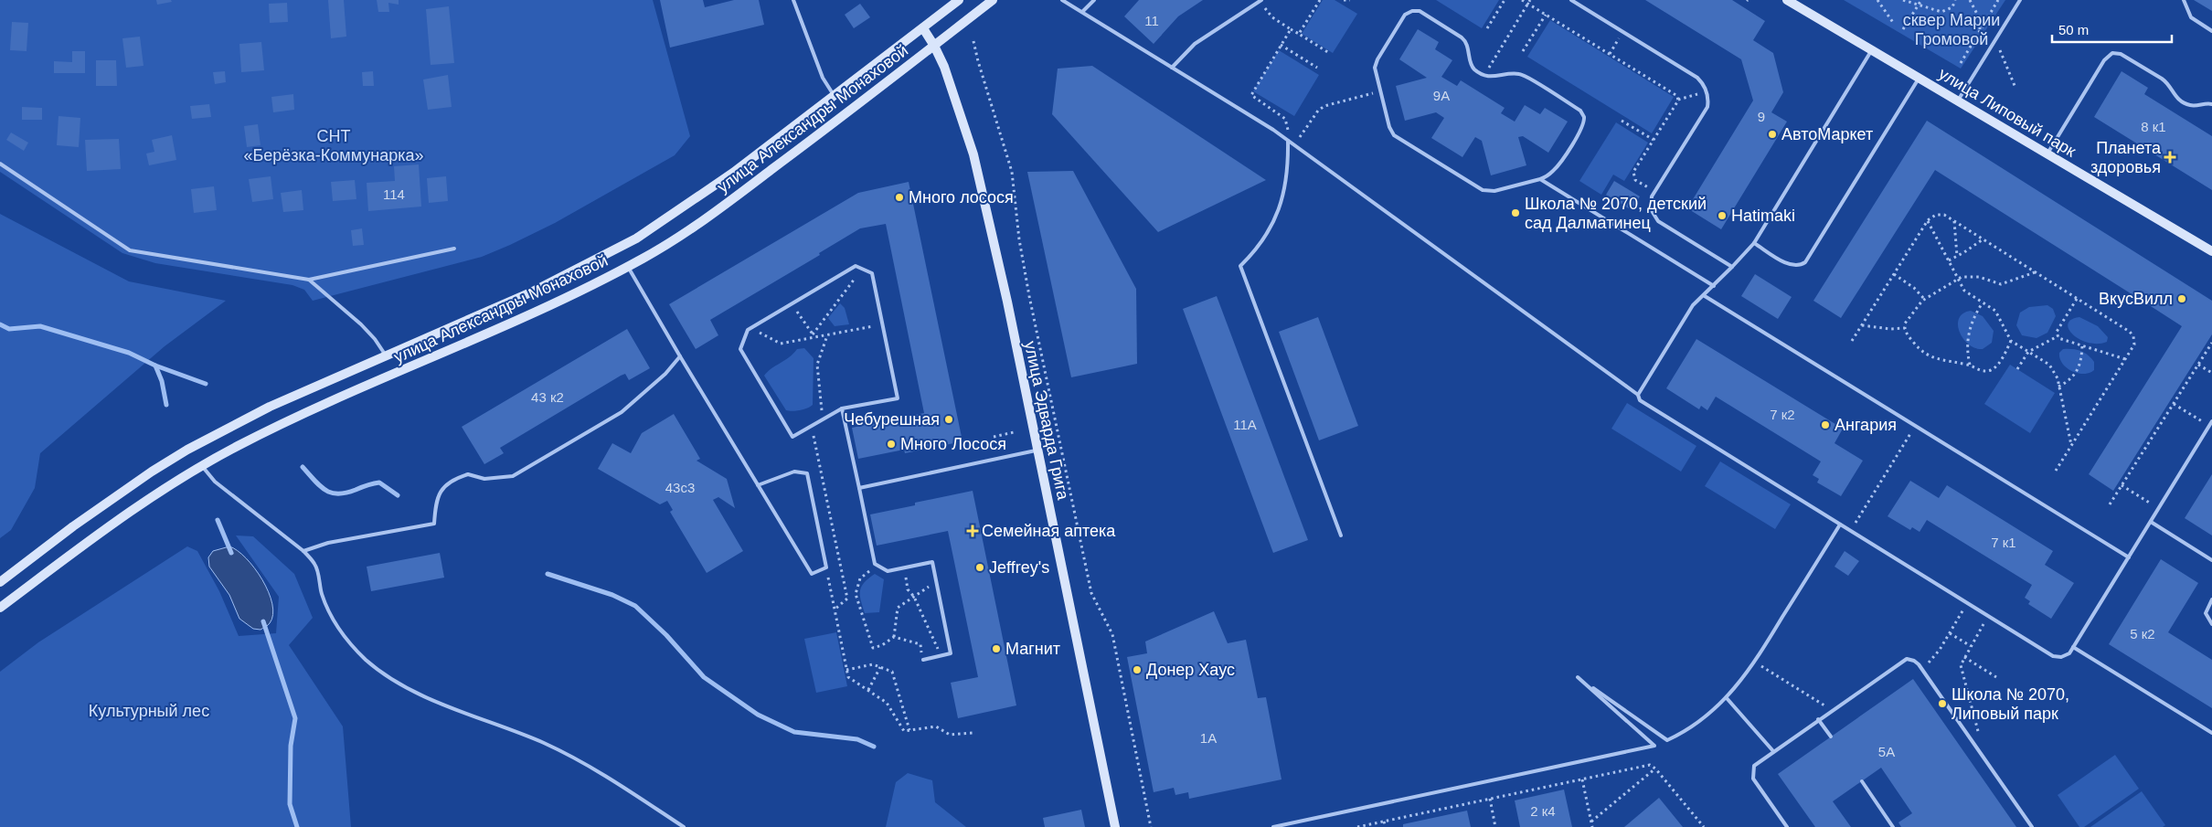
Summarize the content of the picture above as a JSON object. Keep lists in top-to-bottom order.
{
  "streets": {
    "main road": ["улица Липовый парк", "улица Александры Монаховой", "улица Эдварда Грига"]
  },
  "crossings": [
    ["улица Александры Монаховой", "улица Эдварда Грига"]
  ],
  "parks": ["сквер Марии Громовой", "СНТ «Берёзка-Коммунарка»", "Культурный лес"],
  "places": {
    "other": [
      "АвтоМаркет",
      "Много лосося",
      "Школа № 2070, детский сад Далматинец",
      "Hatimaki",
      "ВкусВилл",
      "Чебурешная",
      "Ангария",
      "Много Лосося",
      "Jeffrey's",
      "Магнит",
      "Донер Хаус",
      "Школа № 2070, Липовый парк"
    ],
    "health": ["Планета здоровья", "Семейная аптека"]
  },
  "house_numbers": [
    "11",
    "9А",
    "9",
    "8 к1",
    "114",
    "43 к2",
    "7 к2",
    "11А",
    "43с3",
    "7 к1",
    "5 к2",
    "1А",
    "5А",
    "2 к4"
  ],
  "scale_bar": "50 m"
}
